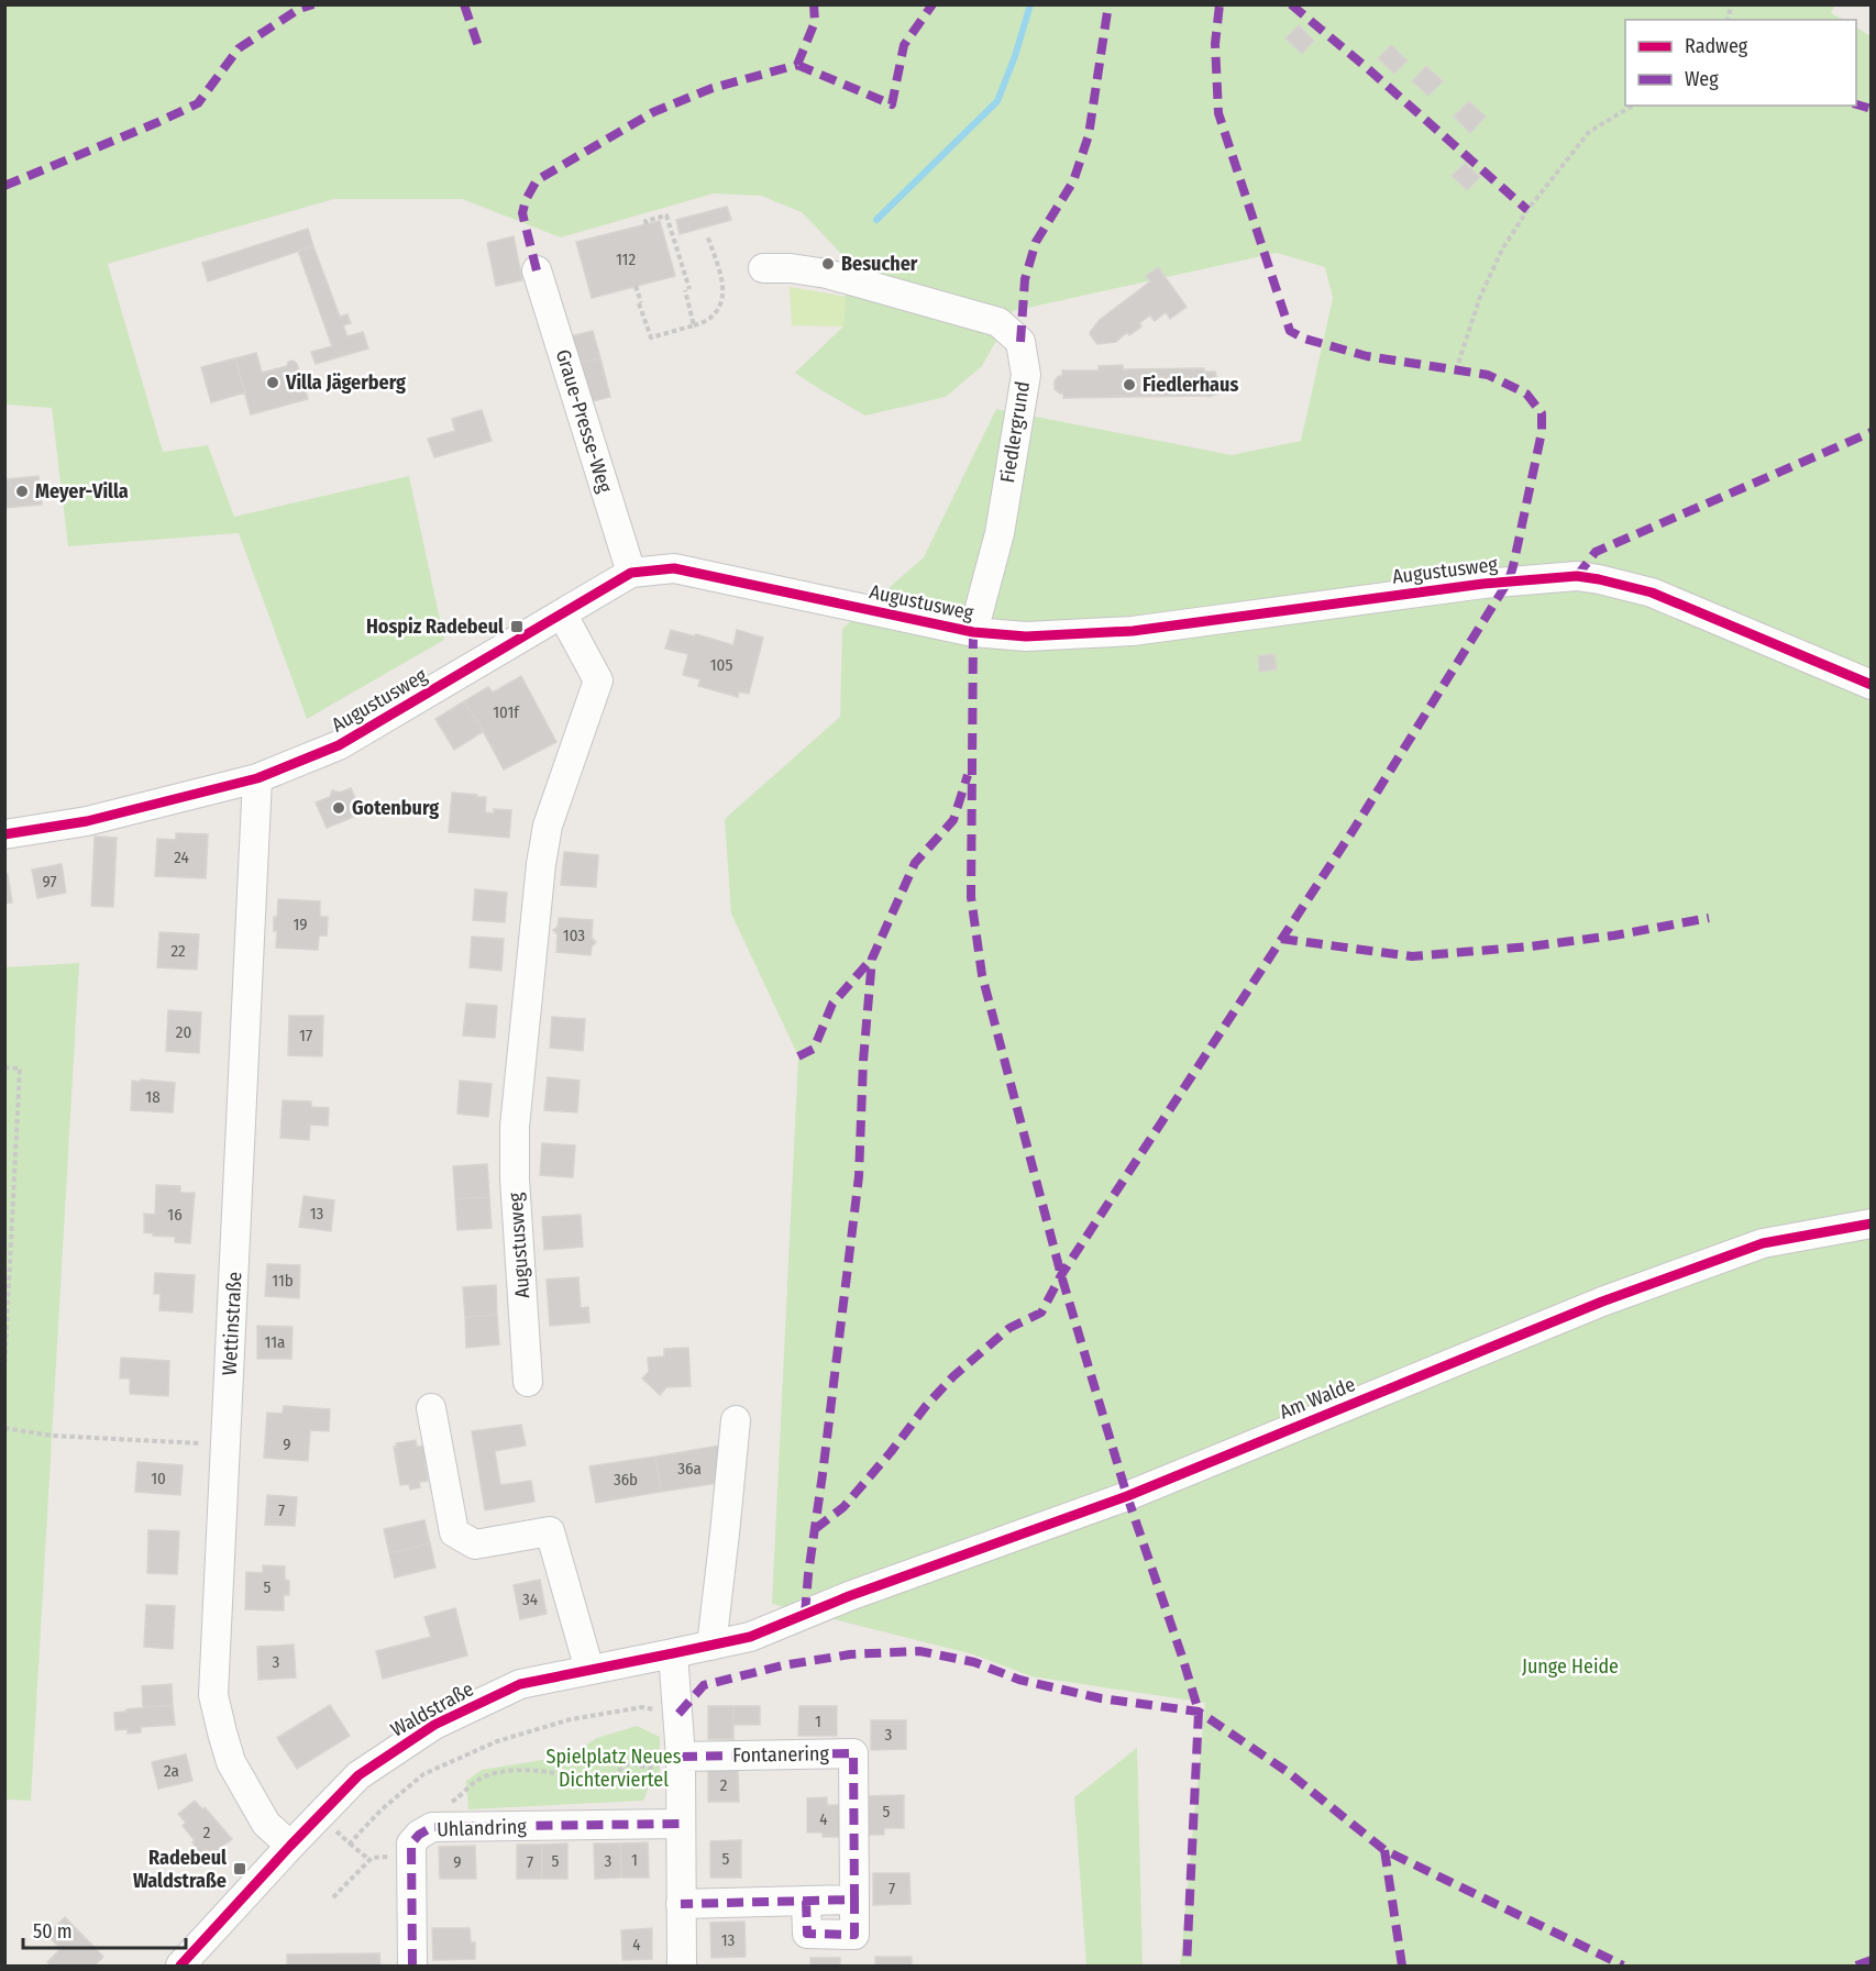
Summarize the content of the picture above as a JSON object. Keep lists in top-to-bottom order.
{
  "streets": {
    "street": [
      "Graue-Presse-Weg",
      "Fiedlergrund",
      "Augustusweg",
      "Wettinstraße",
      "Am Walde",
      "Waldstraße",
      "Fontanering",
      "Uhlandring"
    ]
  },
  "crossings": [
    ["Graue-Presse-Weg", "Augustusweg"],
    ["Fiedlergrund", "Augustusweg"],
    ["Augustusweg", "Wettinstraße"],
    ["Wettinstraße", "Waldstraße"],
    ["Am Walde", "Waldstraße"]
  ],
  "parks": ["Junge Heide", "Spielplatz Neues Dichterviertel"],
  "places": {
    "other": [
      "Besucher",
      "Villa Jägerberg",
      "Fiedlerhaus",
      "Meyer-Villa",
      "Gotenburg"
    ],
    "transit": ["Hospiz Radebeul", "Radebeul Waldstraße"]
  },
  "house_numbers": [
    "112",
    "105",
    "101f",
    "24",
    "97",
    "19",
    "103",
    "22",
    "20",
    "17",
    "18",
    "13",
    "16",
    "11b",
    "11a",
    "9",
    "36a",
    "10",
    "36b",
    "7",
    "5",
    "34",
    "3",
    "1",
    "3",
    "2a",
    "2",
    "5",
    "4",
    "2",
    "5",
    "1",
    "5",
    "3",
    "9",
    "7",
    "7",
    "13",
    "4"
  ],
  "legend": ["Radweg", "Weg"],
  "scale_bar": "50 m"
}
